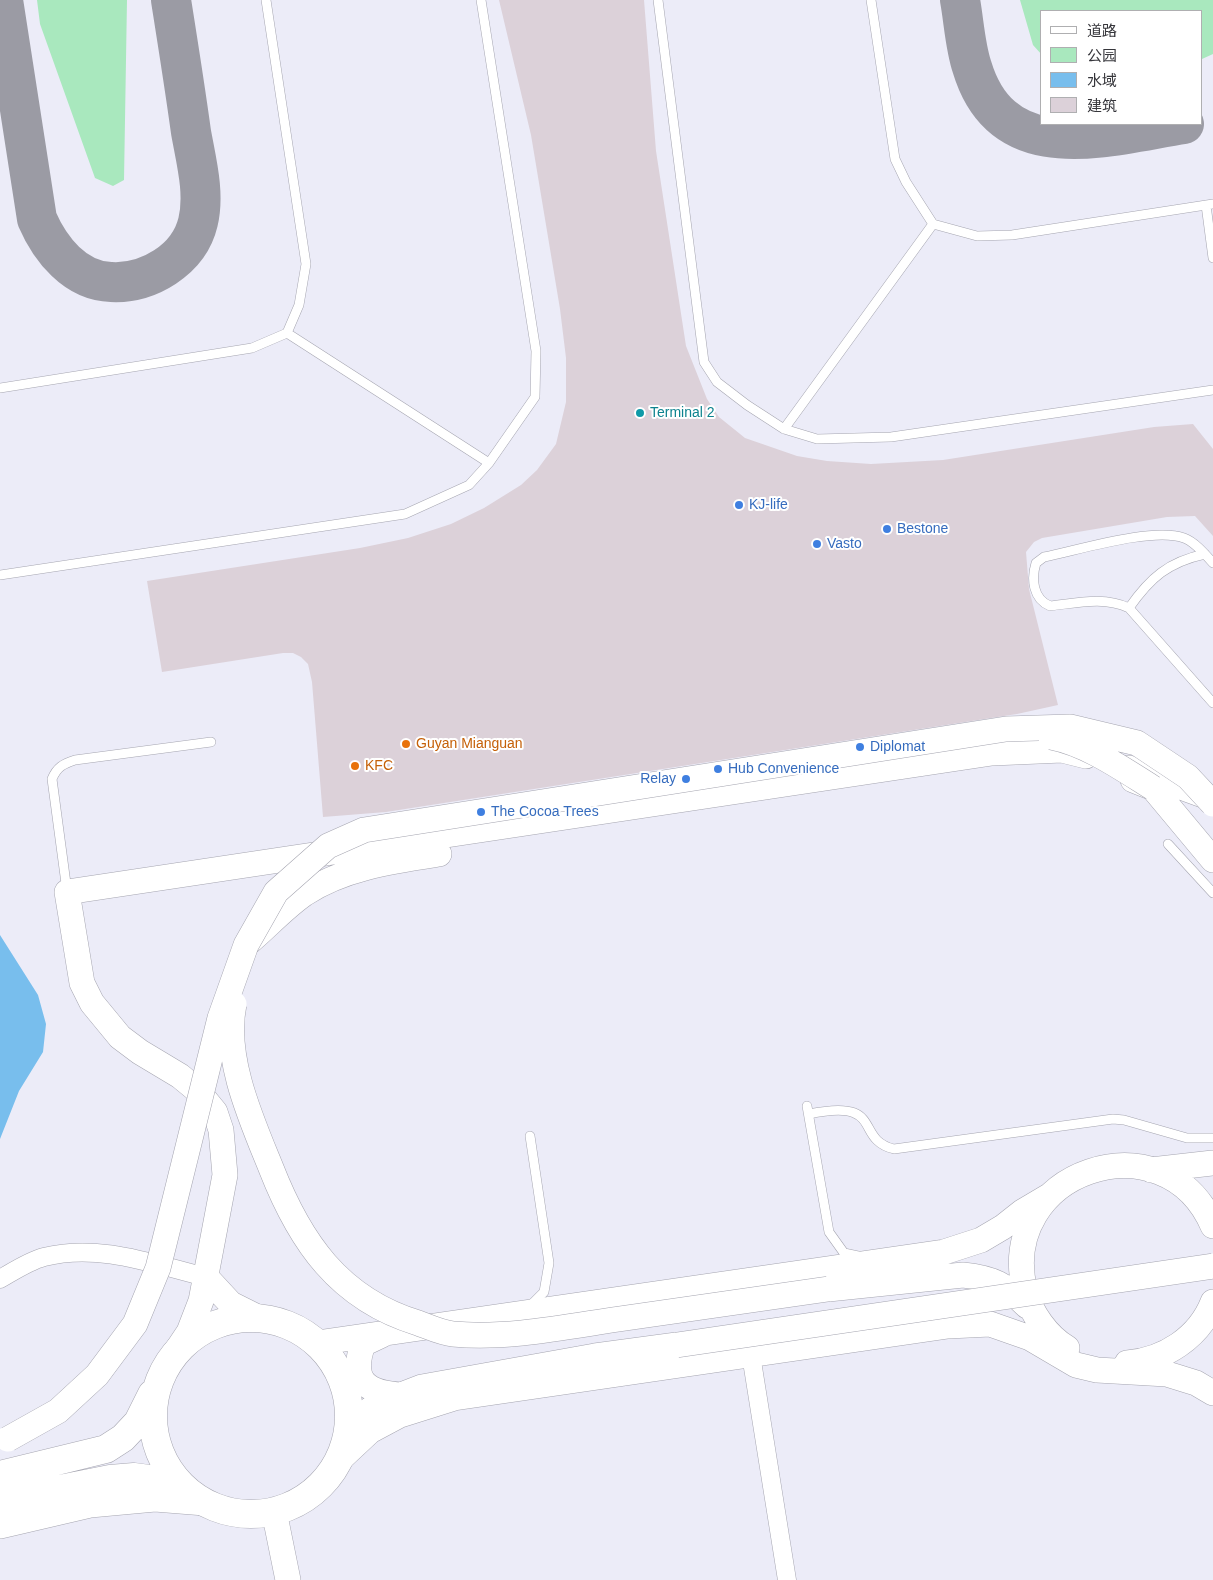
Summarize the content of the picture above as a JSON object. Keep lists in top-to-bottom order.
{
  "places": [
    "Terminal 2",
    "KJ-life",
    "Bestone",
    "Vasto",
    "Guyan Mianguan",
    "Diplomat",
    "KFC",
    "Hub Convenience",
    "Relay",
    "The Cocoa Trees"
  ],
  "legend": [
    "道路",
    "公园",
    "水域",
    "建筑"
  ]
}
